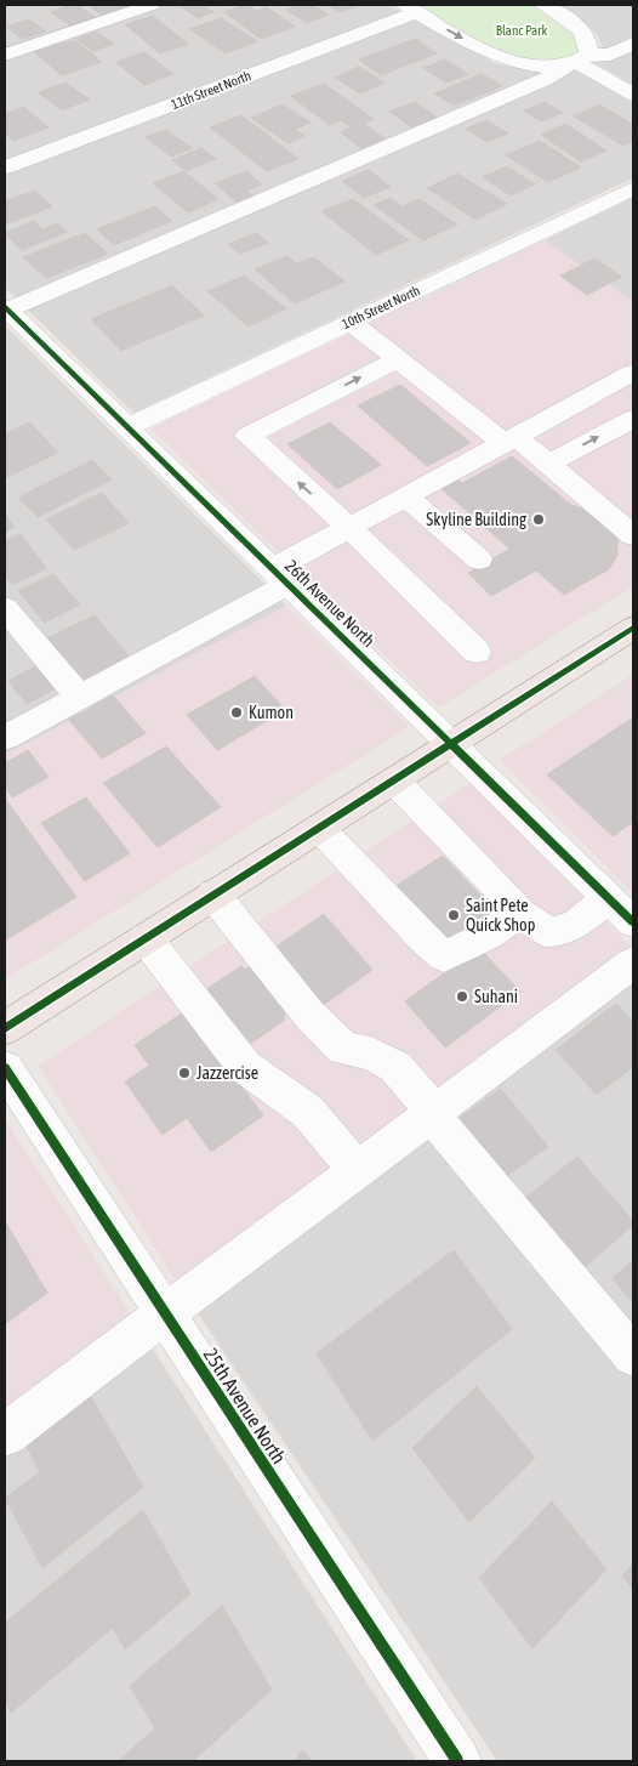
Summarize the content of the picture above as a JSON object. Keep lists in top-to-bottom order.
{
  "streets": {
    "street": [
      "11th Street North",
      "10th Street North",
      "26th Avenue North",
      "25th Avenue North"
    ]
  },
  "crossings": [
    ["10th Street North", "26th Avenue North"]
  ],
  "parks": ["Blanc Park"],
  "places": [
    "Skyline Building",
    "Kumon",
    "Saint Pete Quick Shop",
    "Suhani",
    "Jazzercise"
  ]
}
